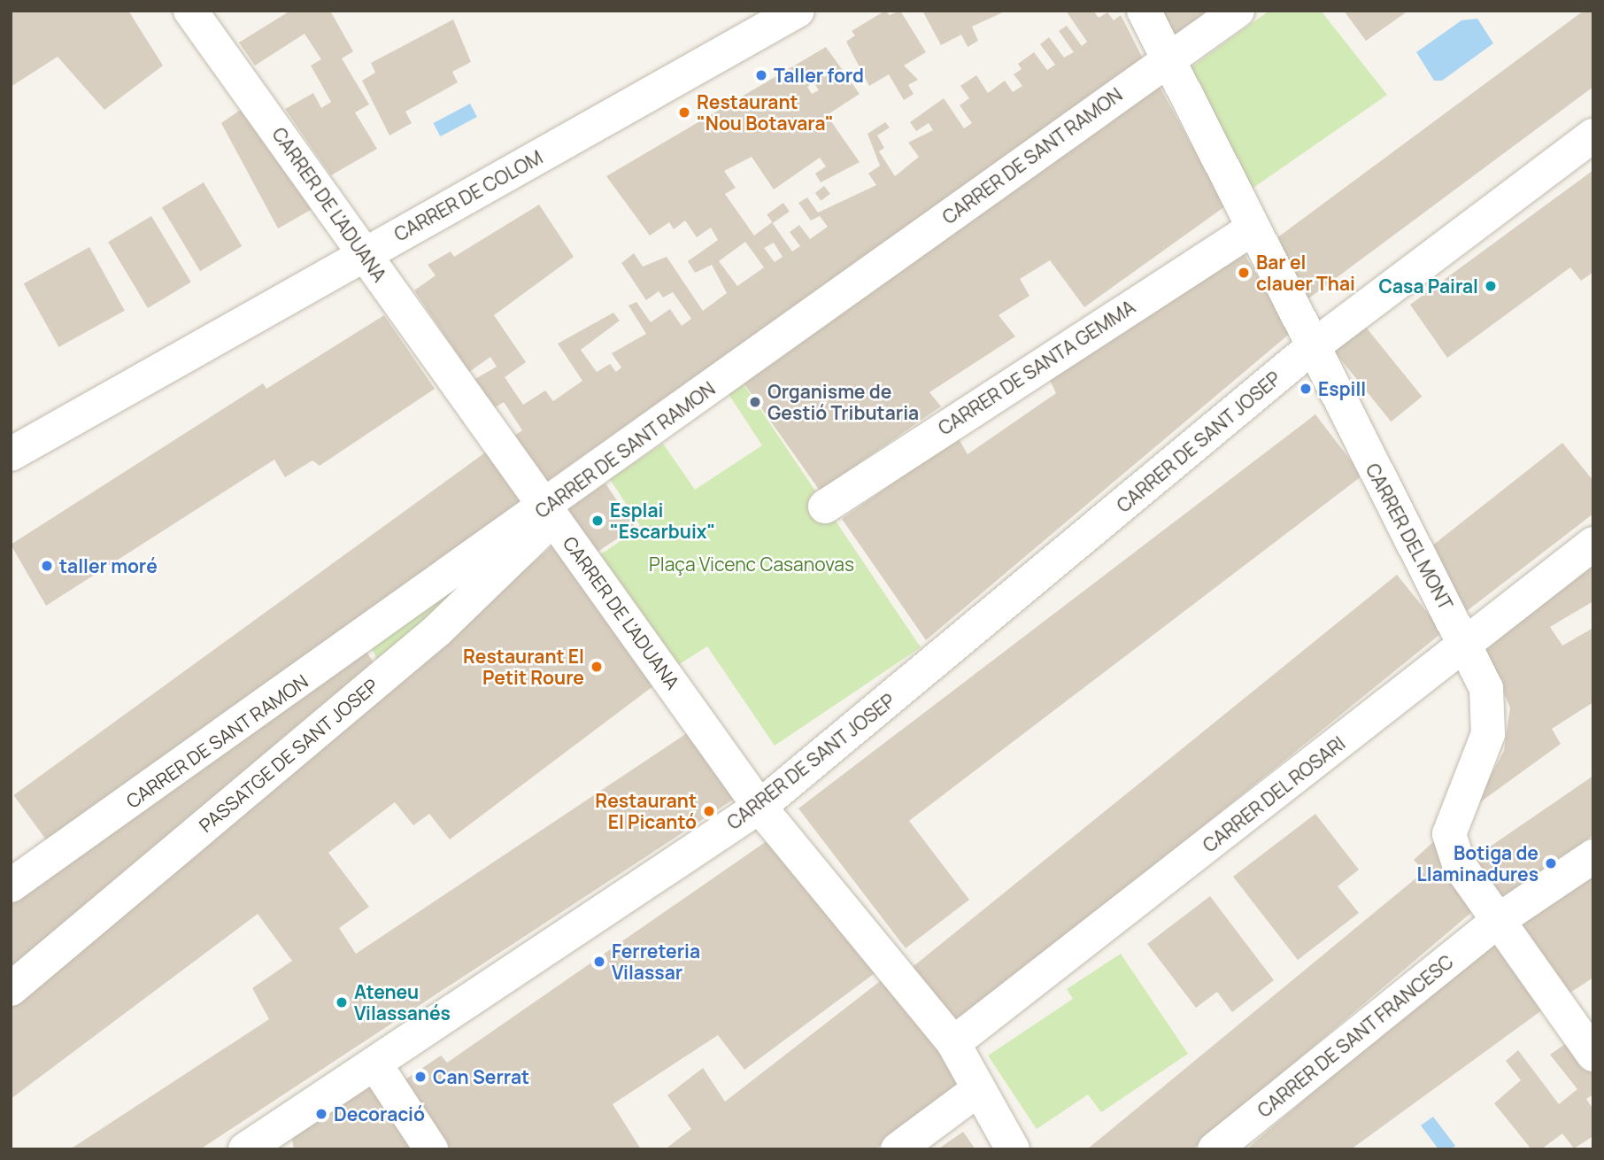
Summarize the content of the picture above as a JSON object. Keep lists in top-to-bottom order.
{
  "streets": {
    "street": [
      "CARRER DE SANT RAMON",
      "CARRER DE COLOM",
      "CARRER DE L'ADUANA",
      "CARRER DE SANTA GEMMA",
      "CARRER DE SANT JOSEP",
      "CARRER DEL MONT",
      "PASSATGE DE SANT JOSEP",
      "CARRER DEL ROSARI",
      "CARRER DE SANT FRANCESC"
    ]
  },
  "crossings": [
    ["CARRER DE SANT RAMON", "CARRER DE L'ADUANA"],
    ["CARRER DE SANT RAMON", "CARRER DEL MONT"],
    ["CARRER DE SANT RAMON", "PASSATGE DE SANT JOSEP"],
    ["CARRER DE COLOM", "CARRER DE L'ADUANA"],
    ["CARRER DE L'ADUANA", "CARRER DE SANT JOSEP"],
    ["CARRER DE L'ADUANA", "PASSATGE DE SANT JOSEP"],
    ["CARRER DE L'ADUANA", "CARRER DEL ROSARI"],
    ["CARRER DE SANTA GEMMA", "CARRER DEL MONT"],
    ["CARRER DE SANT JOSEP", "CARRER DEL MONT"],
    ["CARRER DEL MONT", "CARRER DEL ROSARI"],
    ["CARRER DEL MONT", "CARRER DE SANT FRANCESC"]
  ],
  "parks": ["Plaça Vicenc Casanovas"],
  "places": [
    "Taller ford",
    "Restaurant \"Nou Botavara\"",
    "Bar el clauer Thai",
    "Casa Pairal",
    "Espill",
    "Organisme de Gestió Tributaria",
    "Esplai \"Escarbuix\"",
    "taller moré",
    "Restaurant El Petit Roure",
    "Restaurant El Picantó",
    "Botiga de Llaminadures",
    "Ferreteria Vilassar",
    "Ateneu Vilassanés",
    "Can Serrat",
    "Decoració"
  ]
}
